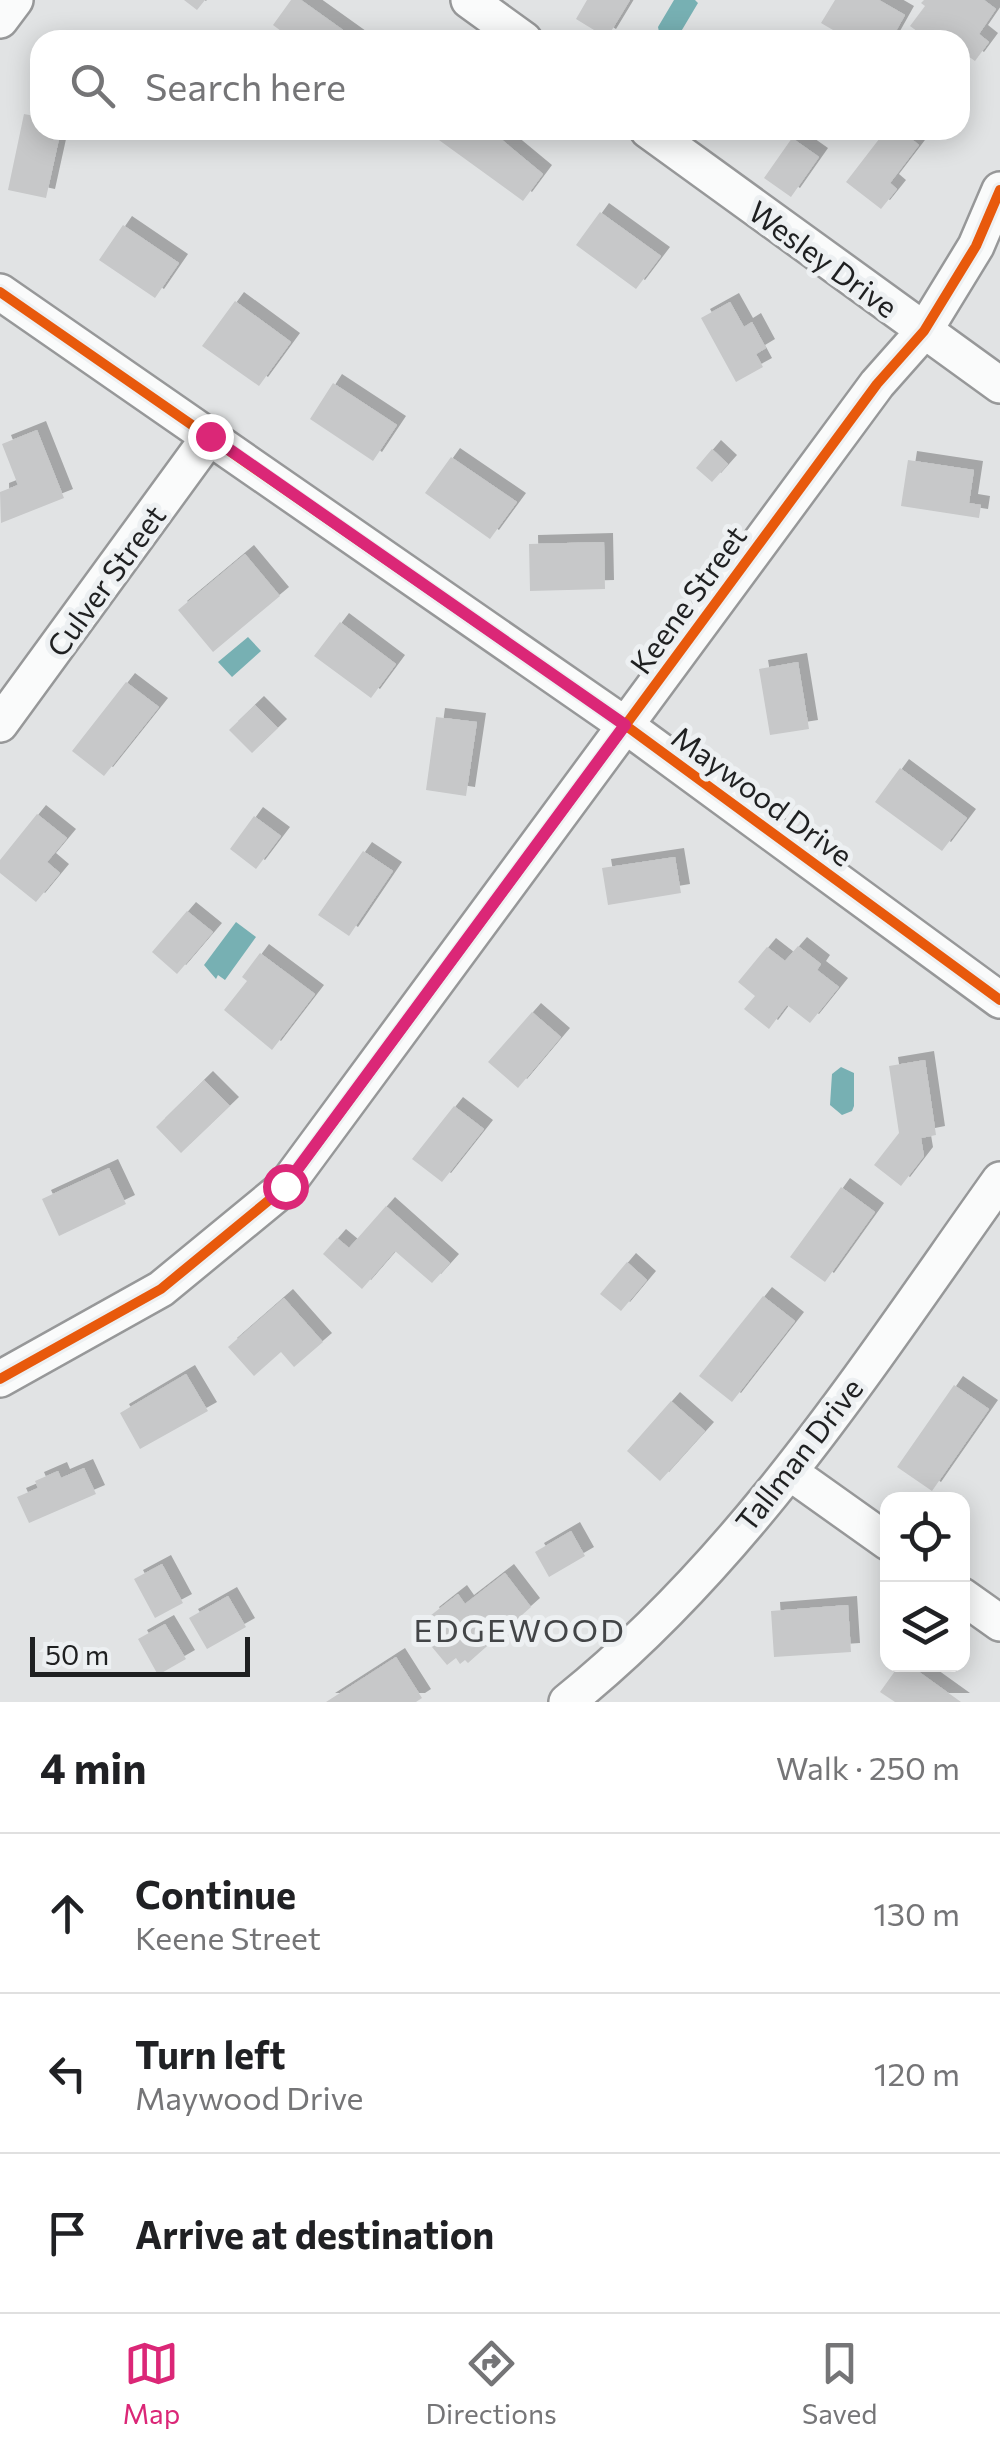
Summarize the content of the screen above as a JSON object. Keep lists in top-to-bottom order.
{
  "streets": {
    "street": [
      "Wesley Drive",
      "Culver Street",
      "Keene Street",
      "Maywood Drive",
      "Tallman Drive"
    ]
  },
  "crossings": [
    ["Wesley Drive", "Keene Street"],
    ["Culver Street", "Maywood Drive"],
    ["Keene Street", "Maywood Drive"]
  ],
  "districts": ["EDGEWOOD"],
  "scale_bar": "50 m",
  "page": {
    "search": "Search here",
    "scale": "50 m",
    "heading": ["4 min", "Walk · 250 m"],
    "list": [
      ["Continue", "Keene Street", "130 m"],
      ["Turn left", "Maywood Drive", "120 m"],
      "Arrive at destination"
    ],
    "nav": ["Map", "Directions", "Saved"]
  }
}
